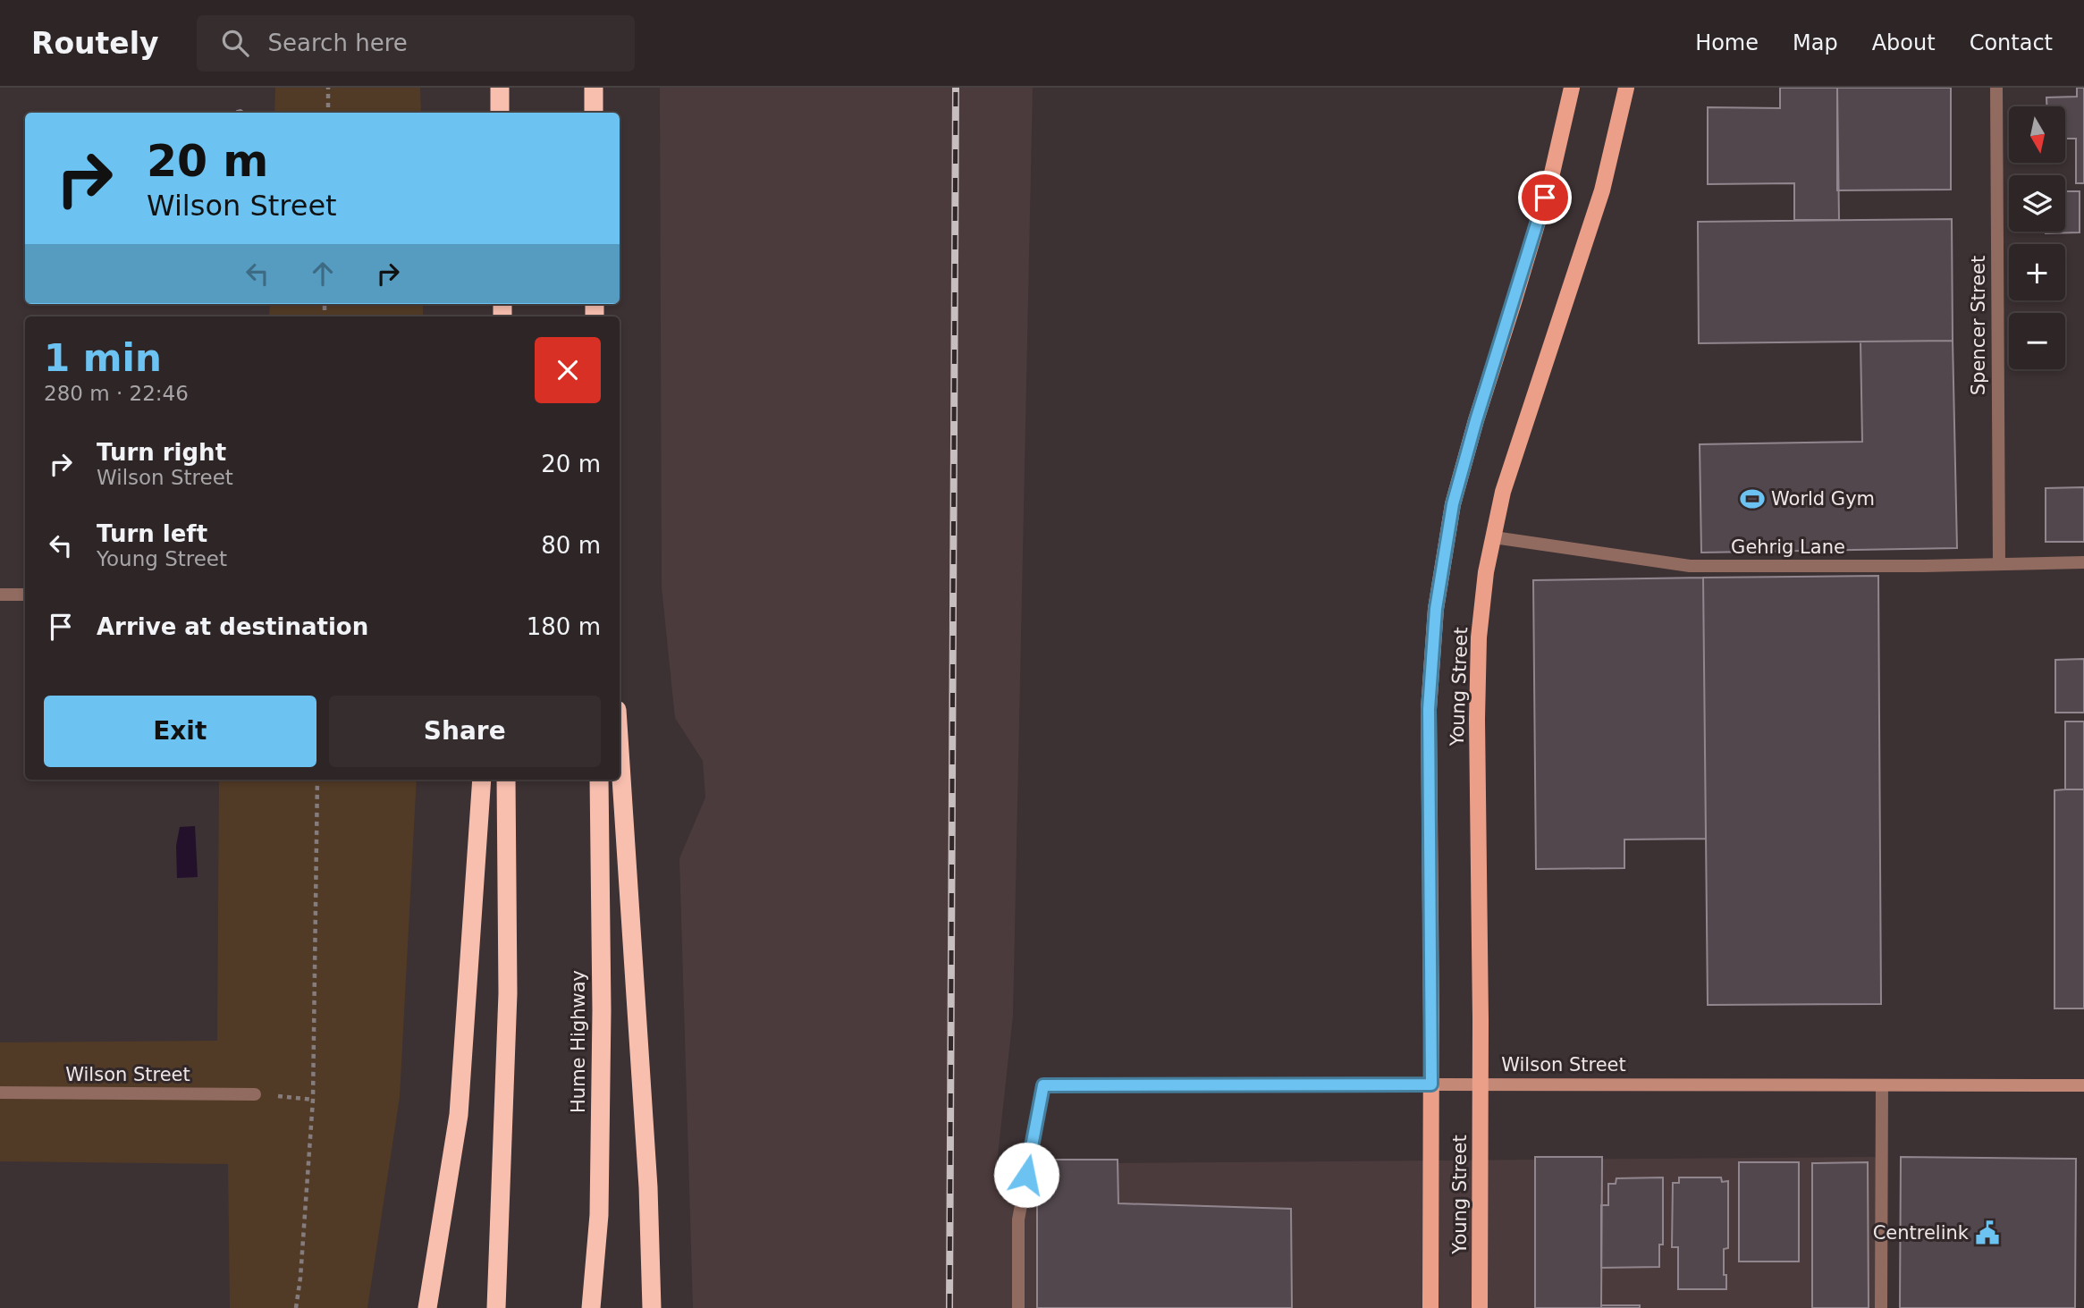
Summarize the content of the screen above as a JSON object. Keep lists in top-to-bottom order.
{
  "streets": {
    "highway": ["Hume Highway"],
    "main road": ["Young Street"],
    "street": ["Spencer Street", "Gehrig Lane", "Wilson Street"]
  },
  "crossings": [
    ["Spencer Street", "Gehrig Lane"],
    ["Gehrig Lane", "Young Street"],
    ["Young Street", "Wilson Street"]
  ],
  "places": {
    "sports": ["World Gym"],
    "public building": ["Centrelink"]
  },
  "north": "bottom",
  "page": {
    "header": "Routely",
    "search": "Search here",
    "nav": [
      "Home",
      "Map",
      "About",
      "Contact"
    ],
    "map_buttons": ["+", "−"],
    "turn": ["20 m", "Wilson Street"],
    "heading": ["1 min", "280 m · 22:46"],
    "list": [
      {
        "name": "Turn right",
        "note": "Wilson Street",
        "value": "20 m"
      },
      {
        "name": "Turn left",
        "note": "Young Street",
        "value": "80 m"
      },
      {
        "name": "Arrive at destination",
        "value": "180 m"
      }
    ],
    "buttons": ["Exit", "Share"]
  }
}
